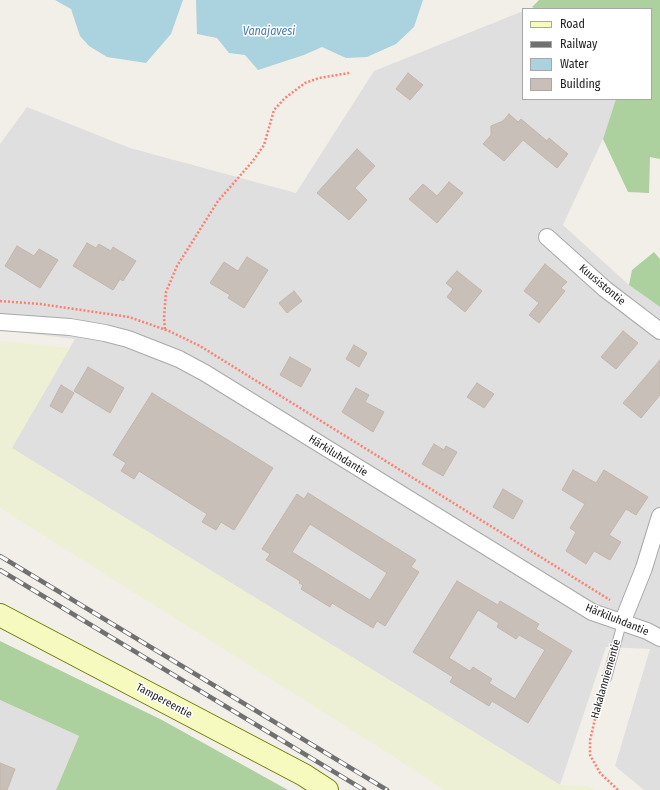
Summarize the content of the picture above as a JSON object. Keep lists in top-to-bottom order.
{
  "streets": {
    "main road": ["Tampereentie"],
    "street": ["Kuusistontie", "Härkiluhdantie", "Hakalanniementie"]
  },
  "crossings": [
    ["Härkiluhdantie", "Hakalanniementie"]
  ],
  "water": ["Vanajavesi"],
  "legend": [
    "Road",
    "Railway",
    "Water",
    "Building"
  ]
}
